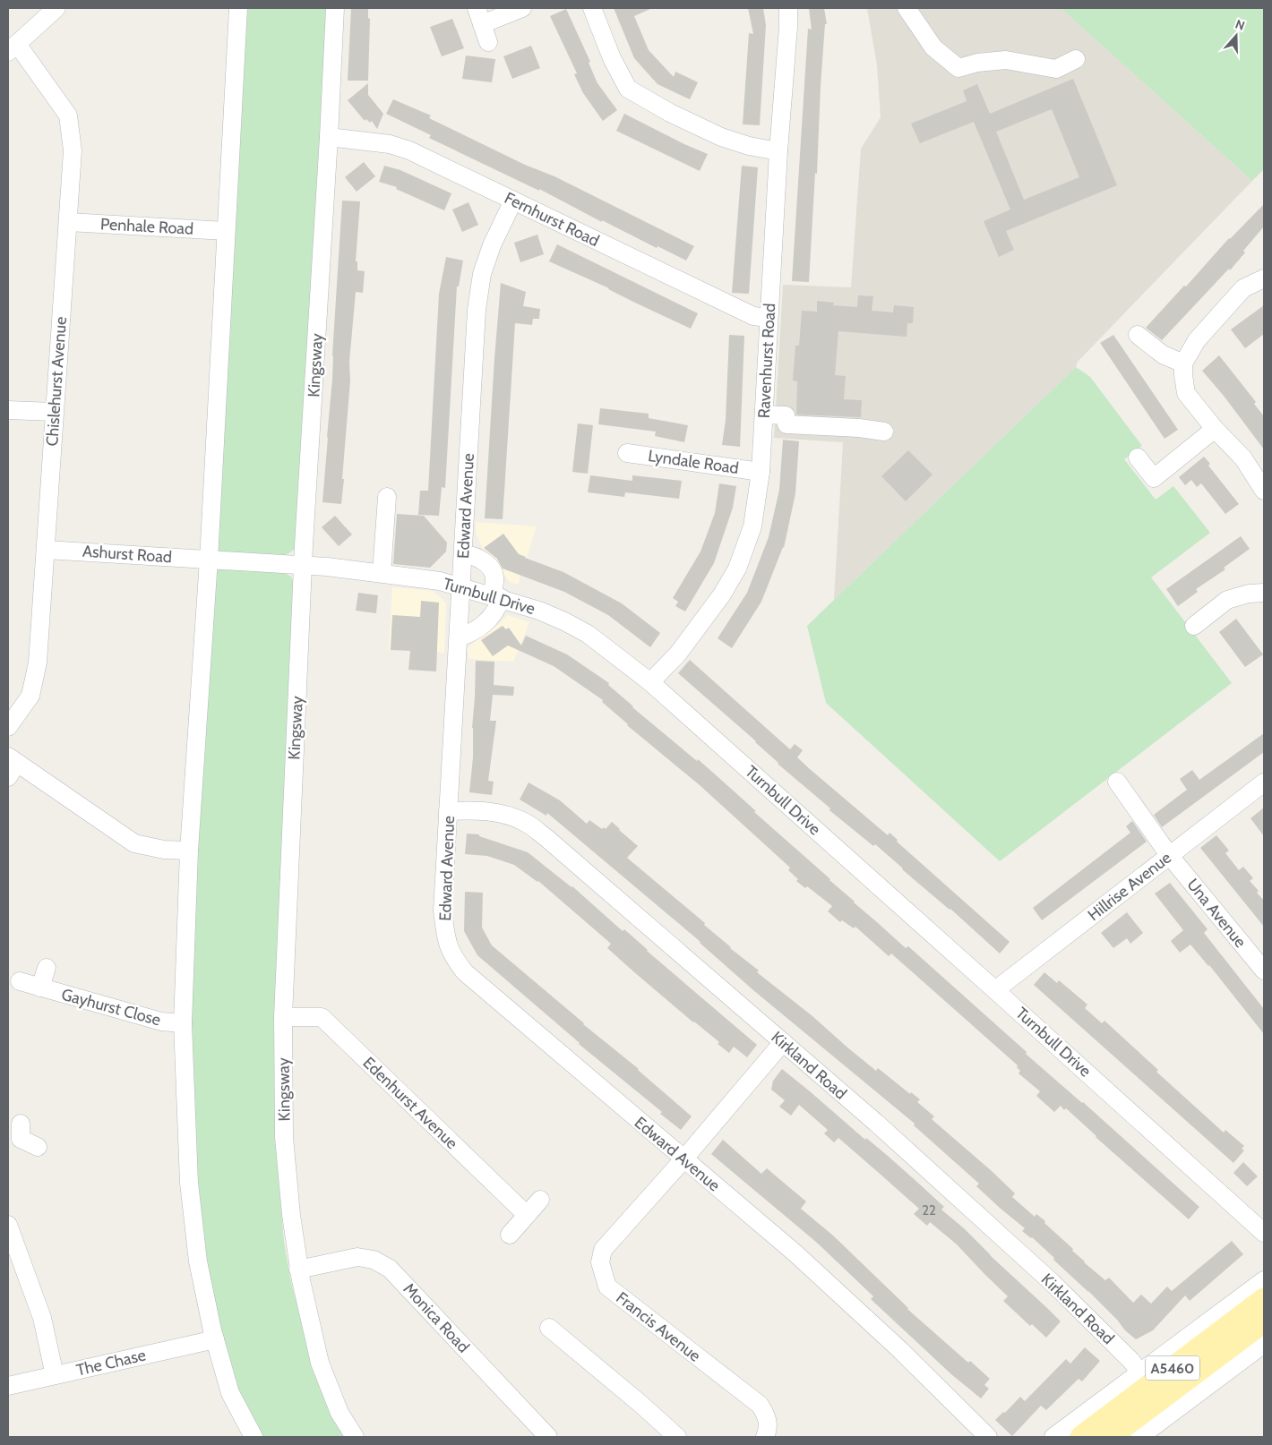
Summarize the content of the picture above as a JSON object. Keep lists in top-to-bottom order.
{
  "streets": {
    "main road": ["A5460"],
    "street": [
      "Fernhurst Road",
      "Penhale Road",
      "Ravenhurst Road",
      "Kingsway",
      "Chislehurst Avenue",
      "Lyndale Road",
      "Edward Avenue",
      "Ashurst Road",
      "Turnbull Drive",
      "Hillrise Avenue",
      "Una Avenue",
      "Gayhurst Close",
      "Kirkland Road",
      "Edenhurst Avenue",
      "Monica Road",
      "Francis Avenue",
      "The Chase"
    ]
  },
  "crossings": [
    ["Fernhurst Road", "Ravenhurst Road"],
    ["Fernhurst Road", "Kingsway"],
    ["Fernhurst Road", "Edward Avenue"],
    ["Penhale Road", "Chislehurst Avenue"],
    ["Ravenhurst Road", "Lyndale Road"],
    ["Ravenhurst Road", "Turnbull Drive"],
    ["Kingsway", "Turnbull Drive"],
    ["Kingsway", "Edenhurst Avenue"],
    ["Kingsway", "Monica Road"],
    ["Chislehurst Avenue", "Ashurst Road"],
    ["Edward Avenue", "Turnbull Drive"],
    ["Edward Avenue", "Kirkland Road"],
    ["Edward Avenue", "Francis Avenue"],
    ["Ashurst Road", "Turnbull Drive"],
    ["Turnbull Drive", "Hillrise Avenue"],
    ["Hillrise Avenue", "Una Avenue"],
    ["Kirkland Road", "Francis Avenue"]
  ],
  "house_numbers": ["22"],
  "north": "top"
}
